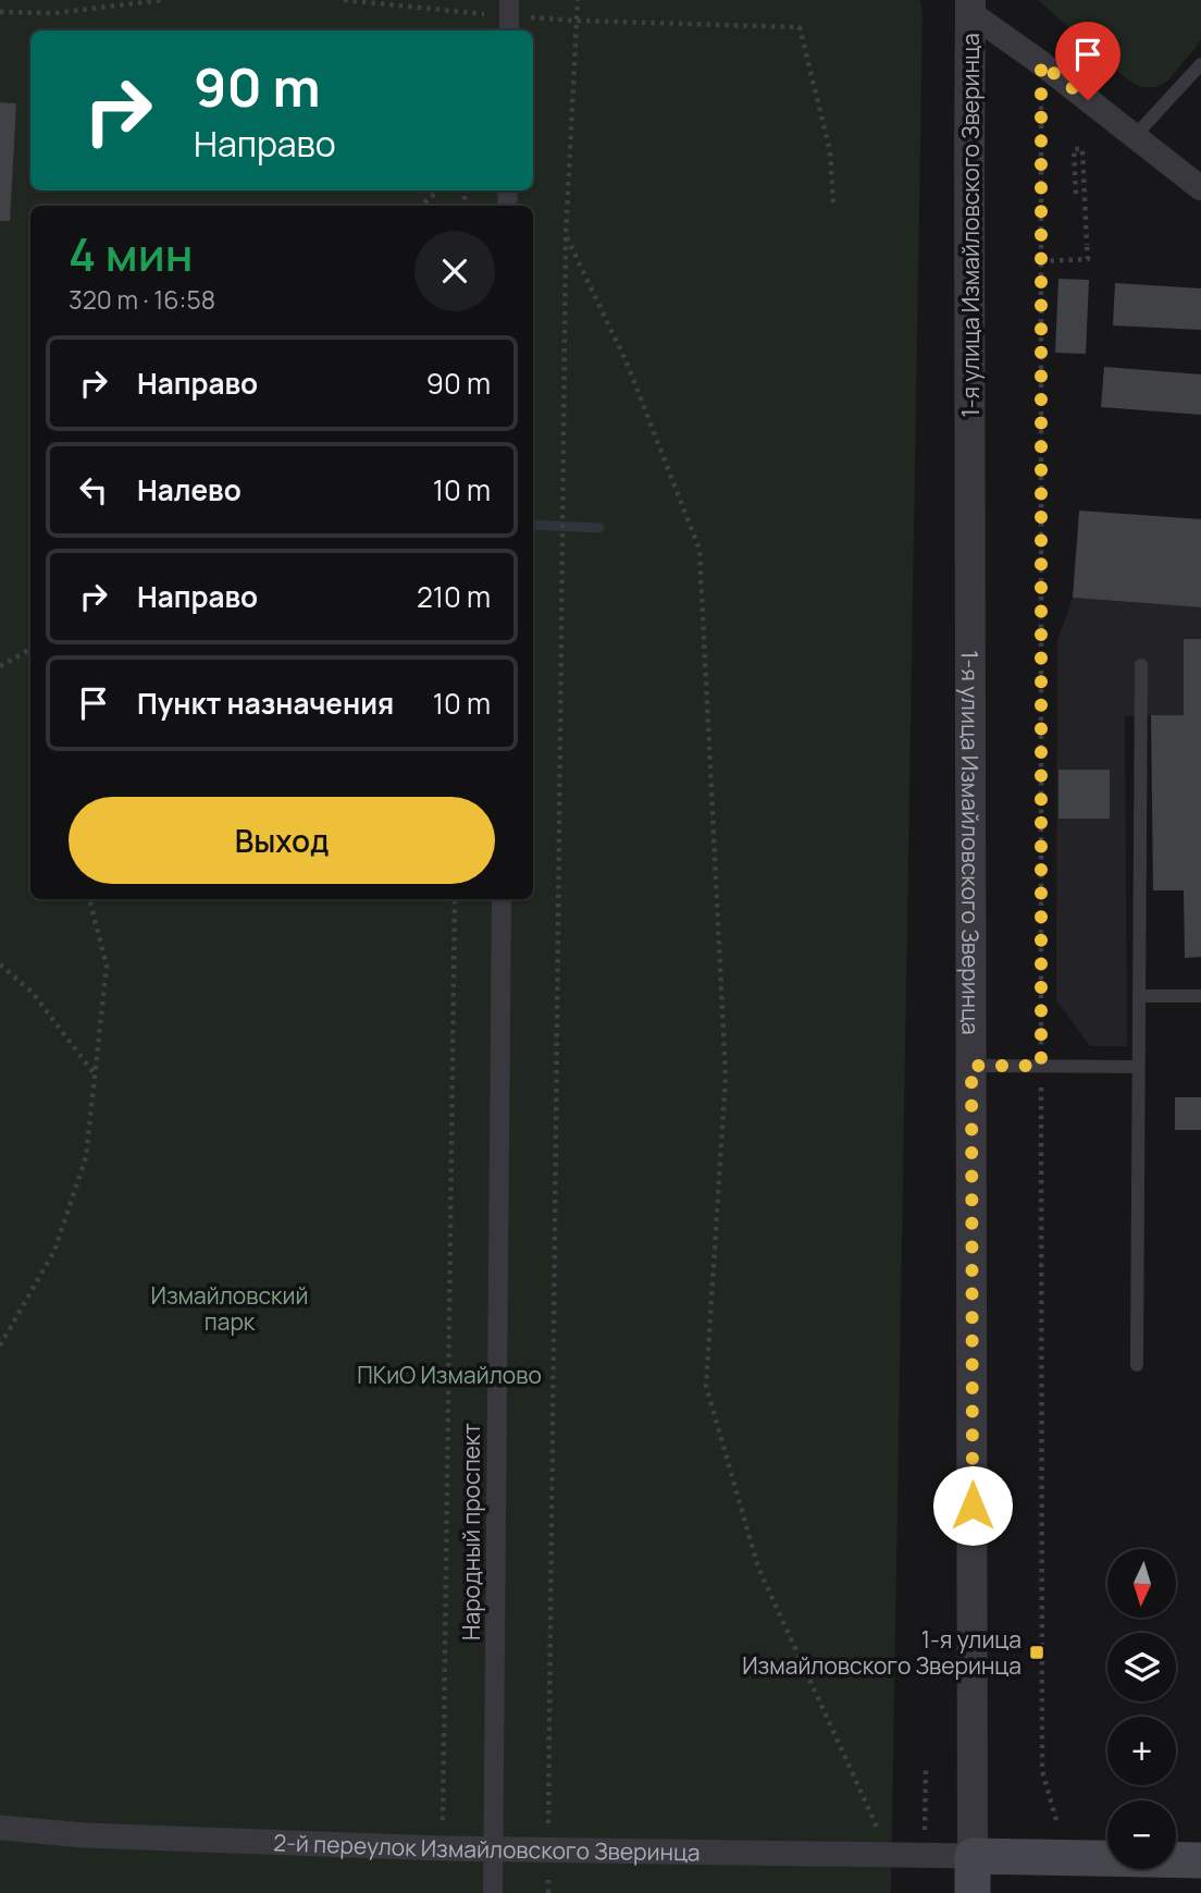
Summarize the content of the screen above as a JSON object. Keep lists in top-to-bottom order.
{
  "streets": {
    "street": ["1-я улица Измайловского Зверинца", "Народный проспект", "2-й переулок Измайловского Зверинца"]
  },
  "crossings": [
    ["1-я улица Измайловского Зверинца", "2-й переулок Измайловского Зверинца"],
    ["Народный проспект", "2-й переулок Измайловского Зверинца"]
  ],
  "parks": ["Измайловский парк", "ПКиО Измайлово"],
  "places": {
    "transit": ["1-я улица Измайловского Зверинца"]
  },
  "north": "bottom",
  "page": {
    "turn": ["90 m", "Направо"],
    "heading": ["4 мин", "320 m · 16:58"],
    "list": [
      {
        "name": "Направо",
        "value": "90 m"
      },
      {
        "name": "Налево",
        "value": "10 m"
      },
      {
        "name": "Направо",
        "value": "210 m"
      },
      {
        "name": "Пункт назначения",
        "value": "10 m"
      }
    ],
    "buttons": "Выход",
    "map_buttons": ["+", "−"]
  }
}
